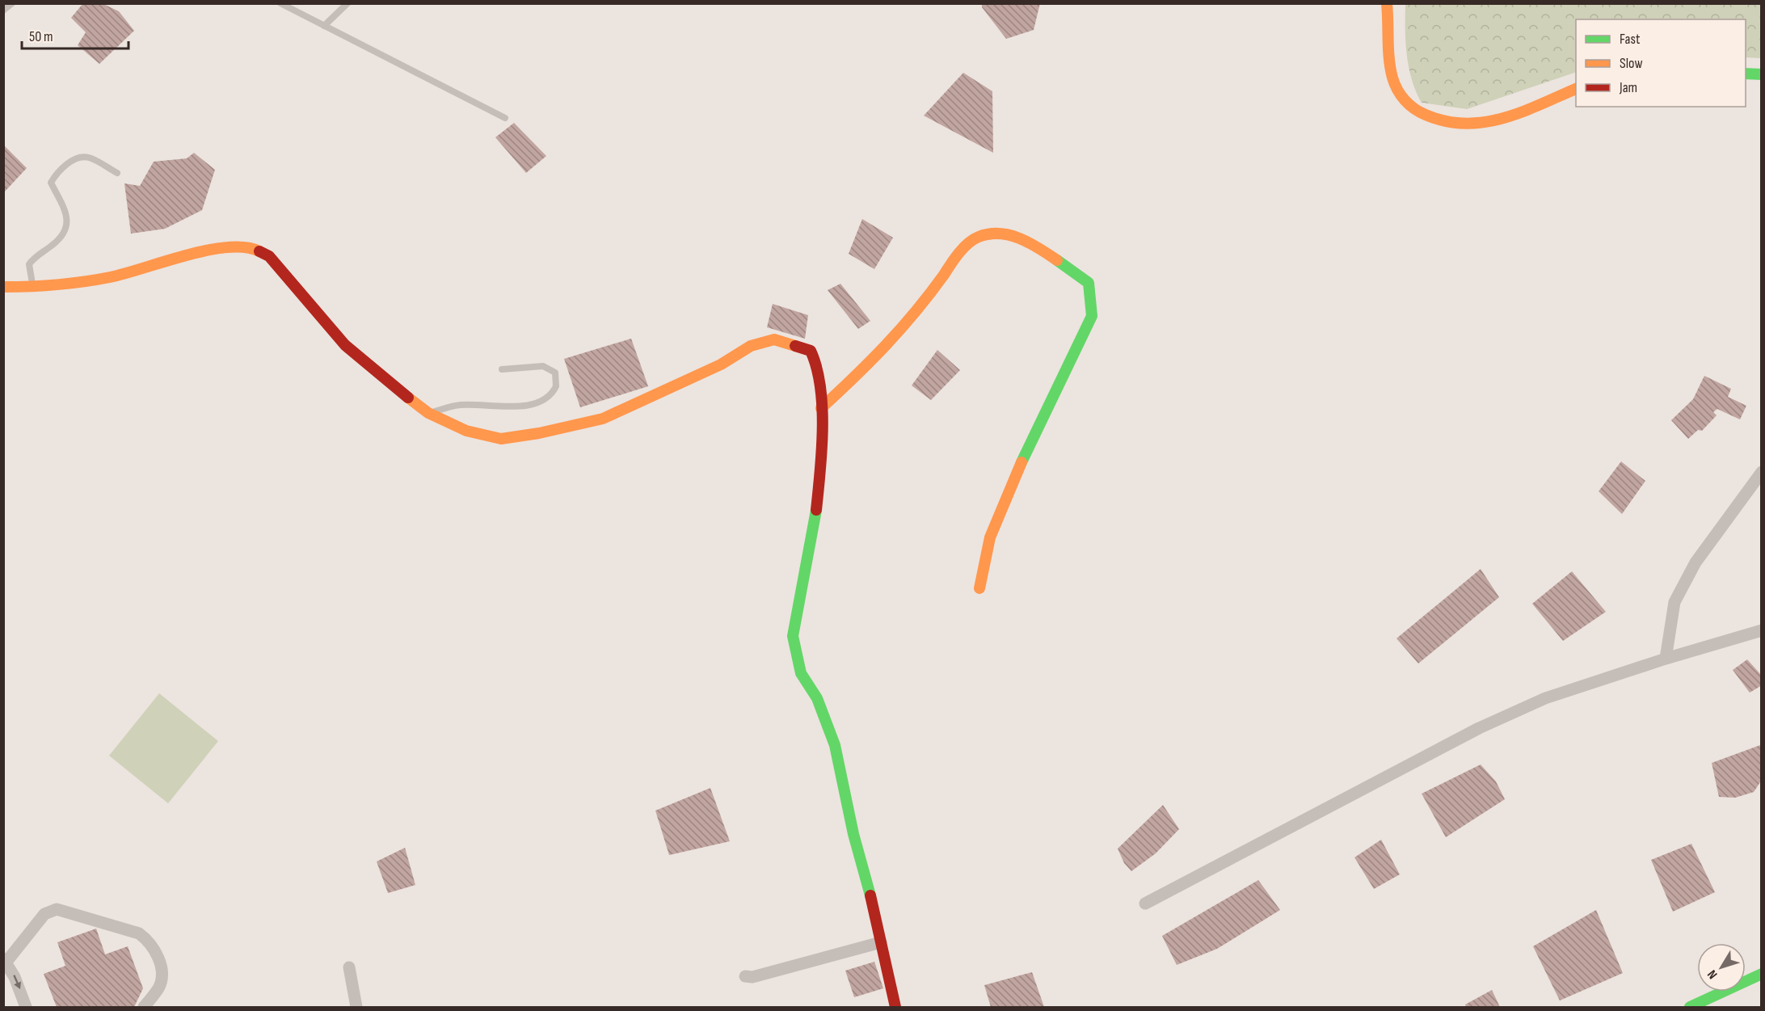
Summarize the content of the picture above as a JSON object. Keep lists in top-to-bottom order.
{
  "legend": ["Fast", "Slow", "Jam"],
  "scale_bar": "50 m",
  "north": "bottom left"
}
